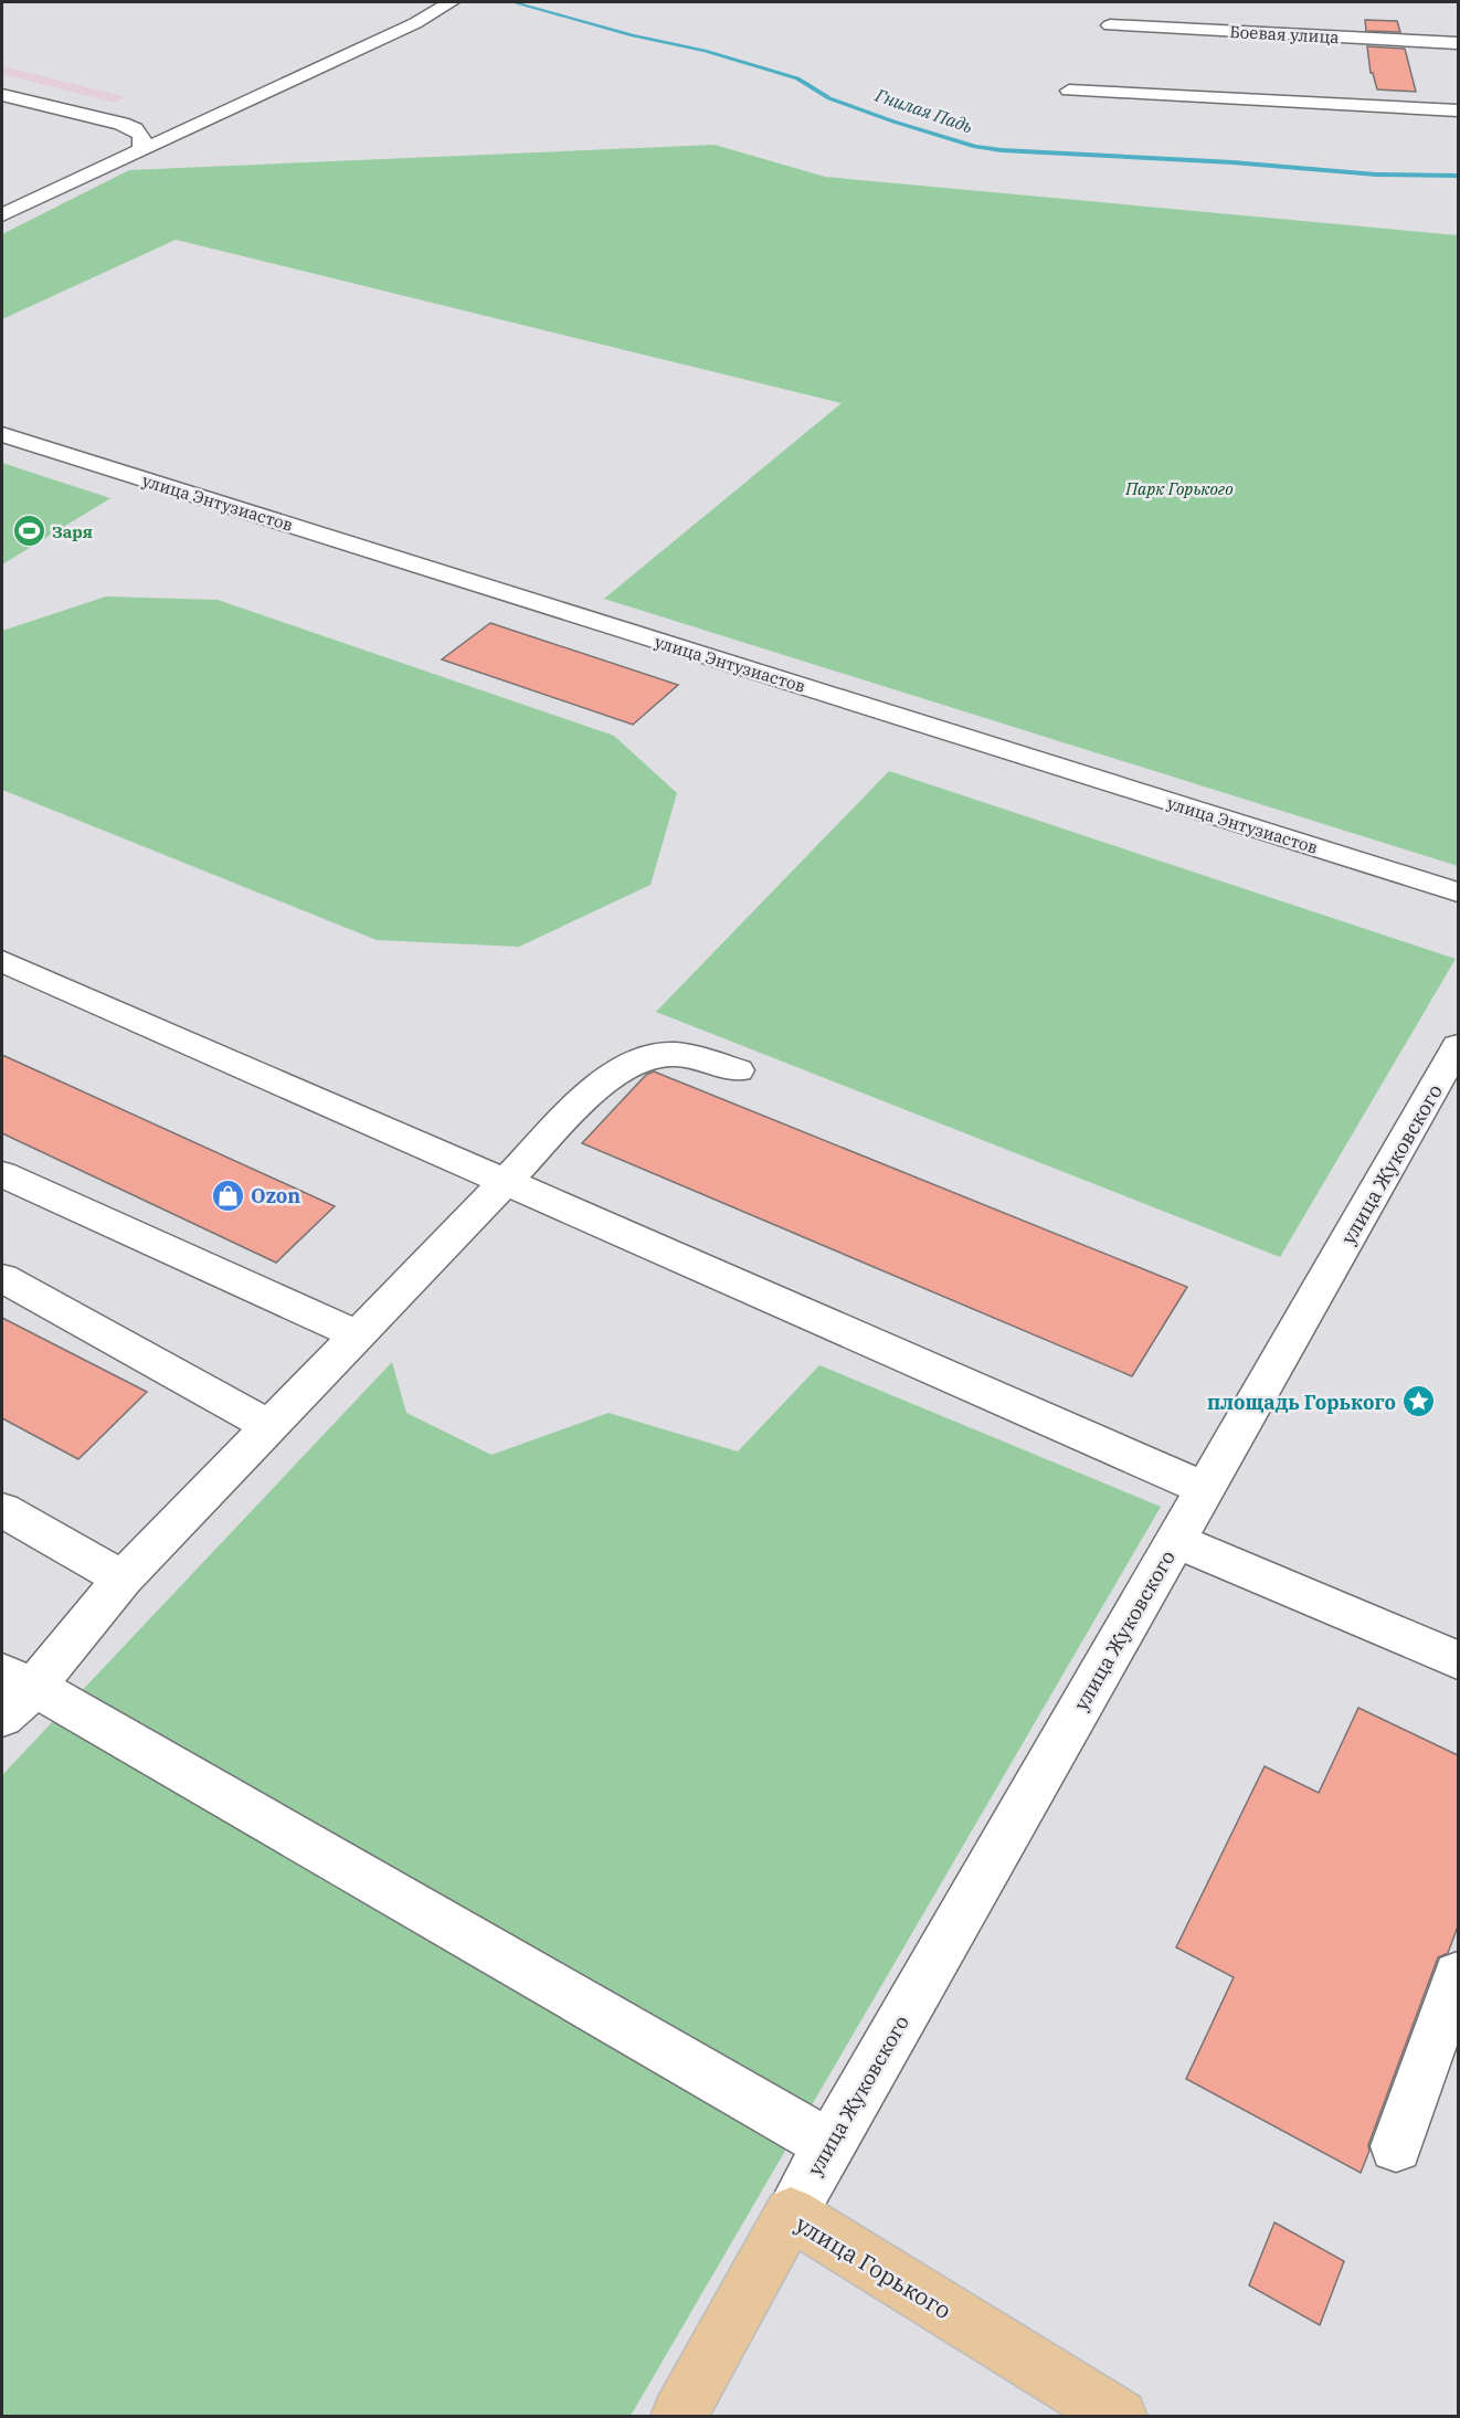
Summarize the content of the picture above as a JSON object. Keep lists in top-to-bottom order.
{
  "streets": {
    "main road": ["улица Горького"],
    "street": ["Боевая улица", "улица Энтузиастов", "улица Жуковского"]
  },
  "crossings": [
    ["улица Жуковского", "улица Горького"]
  ],
  "water": ["Гнилая Падь"],
  "parks": ["Парк Горького"],
  "places": {
    "sports": ["Заря"],
    "shop": ["Ozon"],
    "place": ["площадь Горького"]
  }
}
